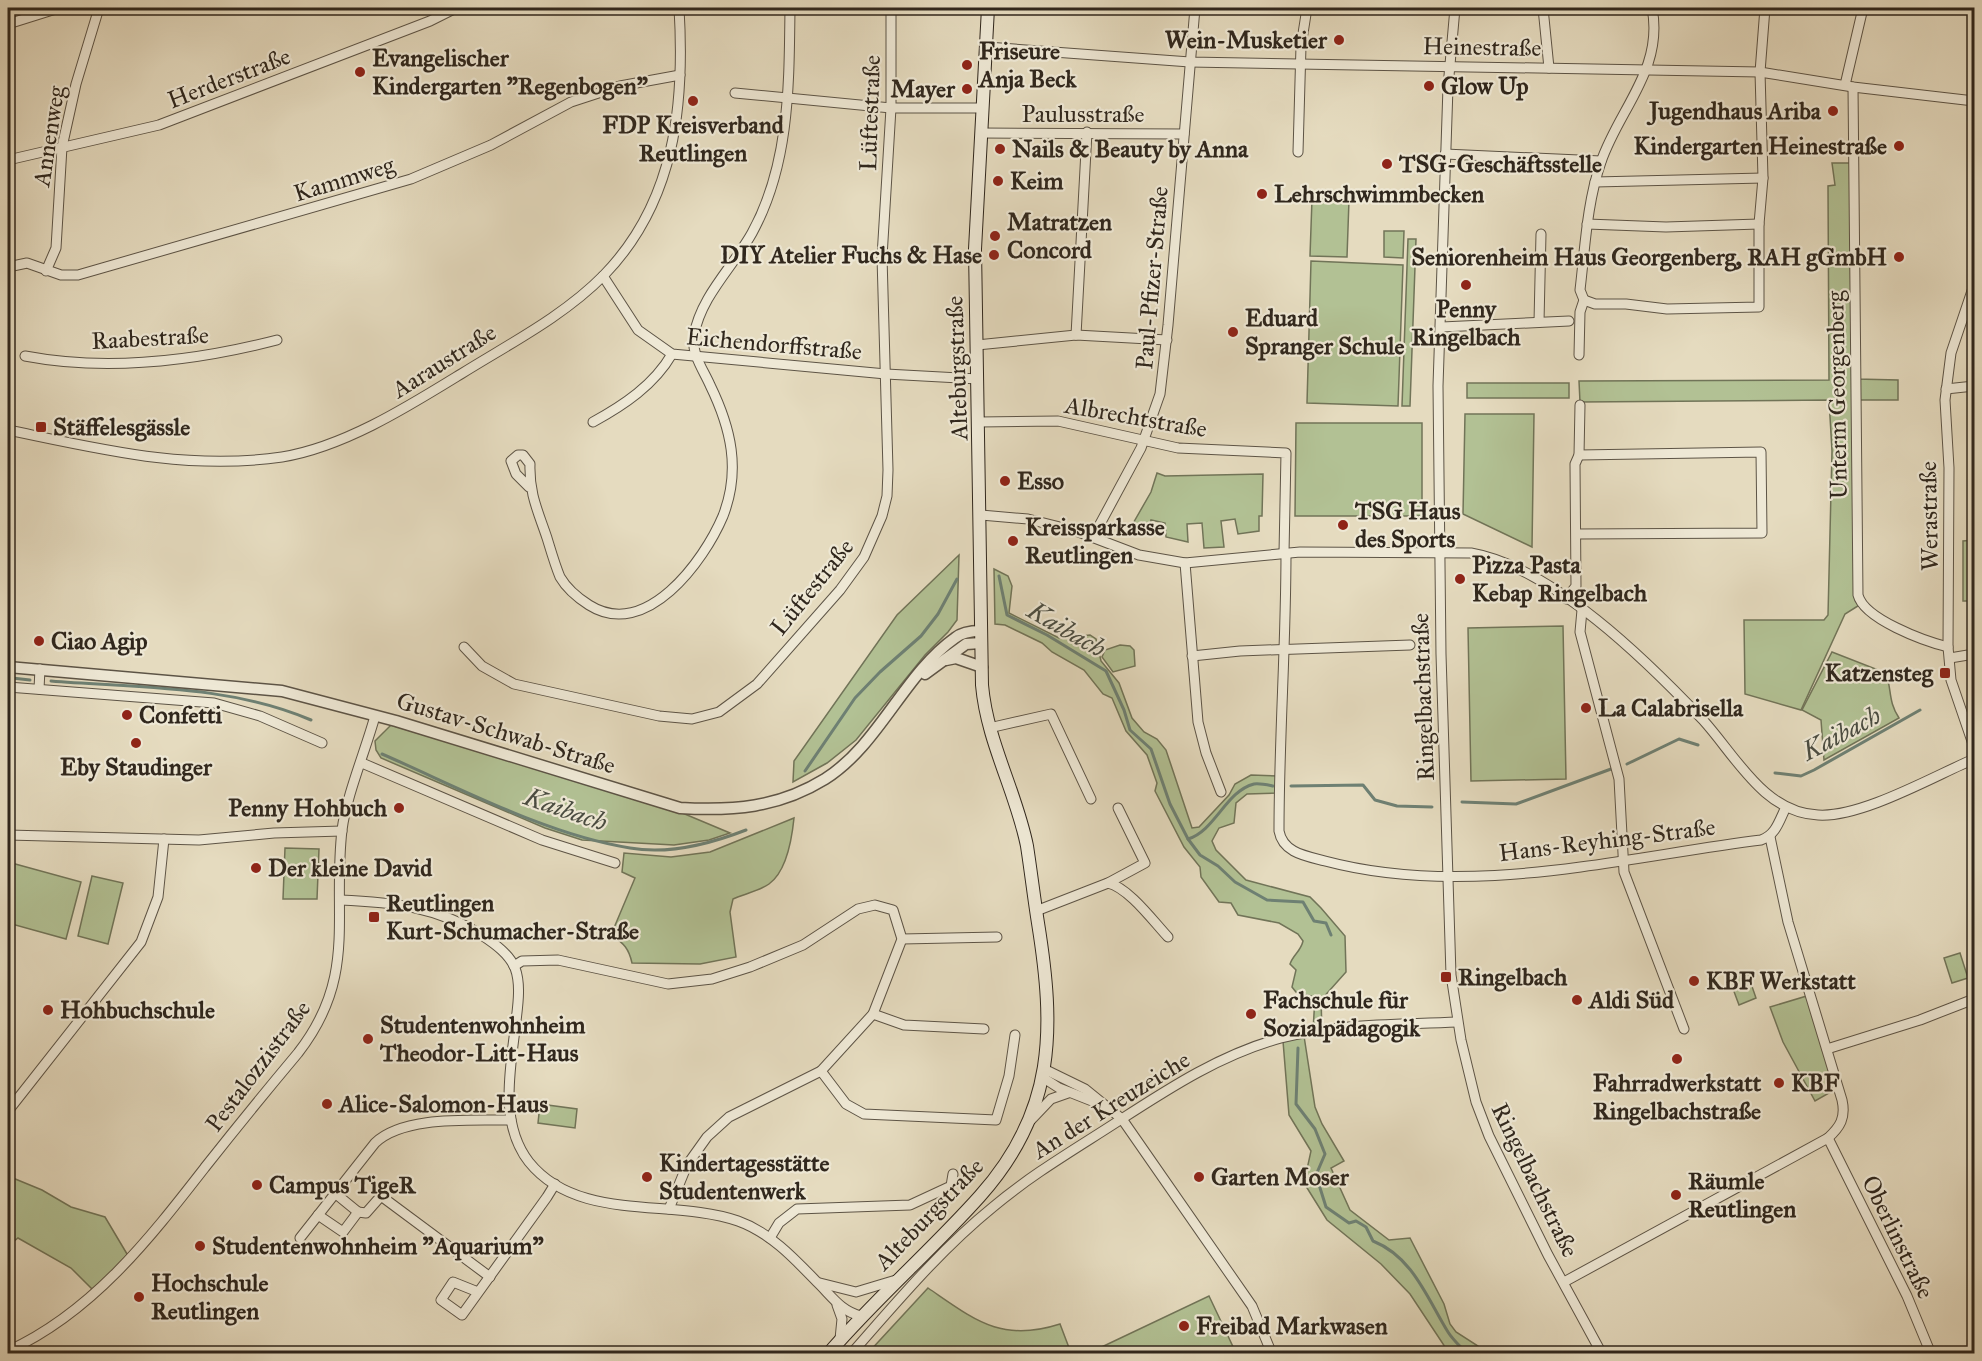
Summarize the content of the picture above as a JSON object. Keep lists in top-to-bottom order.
{
  "streets": {
    "main road": ["Alteburgstraße"],
    "street": [
      "Heinestraße",
      "Herderstraße",
      "Lüftestraße",
      "Paulusstraße",
      "Annenweg",
      "Kammweg",
      "Paul-Pfizer-Straße",
      "Raabestraße",
      "Eichendorffstraße",
      "Aaraustraße",
      "Unterm Georgenberg",
      "Albrechtstraße",
      "Werastraße",
      "Ringelbachstraße",
      "Gustav-Schwab-Straße",
      "Hans-Reyhing-Straße",
      "Pestalozzistraße",
      "An der Kreuzeiche",
      "Oberlinstraße"
    ]
  },
  "crossings": [
    ["Heinestraße", "Paul-Pfizer-Straße"],
    ["Heinestraße", "Alteburgstraße"],
    ["Heinestraße", "Unterm Georgenberg"],
    ["Heinestraße", "Ringelbachstraße"],
    ["Herderstraße", "Annenweg"],
    ["Lüftestraße", "Eichendorffstraße"],
    ["Paulusstraße", "Paul-Pfizer-Straße"],
    ["Paulusstraße", "Alteburgstraße"],
    ["Annenweg", "Kammweg"],
    ["Kammweg", "Aaraustraße"],
    ["Paul-Pfizer-Straße", "Albrechtstraße"],
    ["Eichendorffstraße", "Aaraustraße"],
    ["Eichendorffstraße", "Alteburgstraße"],
    ["Alteburgstraße", "Albrechtstraße"],
    ["Alteburgstraße", "Gustav-Schwab-Straße"],
    ["Unterm Georgenberg", "Werastraße"],
    ["Ringelbachstraße", "Hans-Reyhing-Straße"],
    ["Ringelbachstraße", "An der Kreuzeiche"],
    ["Gustav-Schwab-Straße", "Pestalozzistraße"]
  ],
  "water": ["Kaibach"],
  "places": {
    "other": [
      "Wein-Musketier",
      "Friseure Anja Beck",
      "Evangelischer Kindergarten \"Regenbogen\"",
      "Glow Up",
      "Mayer",
      "FDP Kreisverband Reutlingen",
      "Jugendhaus Ariba",
      "Kindergarten Heinestraße",
      "Nails & Beauty by Anna",
      "TSG-Geschäftsstelle",
      "Keim",
      "Lehrschwimmbecken",
      "Matratzen Concord",
      "DIY Atelier Fuchs & Hase",
      "Seniorenheim Haus Georgenberg, RAH gGmbH",
      "Penny Ringelbach",
      "Eduard Spranger Schule",
      "Esso",
      "TSG Haus des Sports",
      "Kreissparkasse Reutlingen",
      "Pizza Pasta Kebap Ringelbach",
      "Ciao Agip",
      "La Calabrisella",
      "Confetti",
      "Eby Staudinger",
      "Penny Hohbuch",
      "Der kleine David",
      "KBF Werkstatt",
      "Aldi Süd",
      "Hohbuchschule",
      "Fachschule für Sozialpädagogik",
      "Studentenwohnheim Theodor-Litt-Haus",
      "Fahrradwerkstatt Ringelbachstraße",
      "KBF",
      "Alice-Salomon-Haus",
      "Kindertagesstätte Studentenwerk",
      "Garten Moser",
      "Campus TigeR",
      "Räumle Reutlingen",
      "Studentenwohnheim \"Aquarium\"",
      "Hochschule Reutlingen",
      "Freibad Markwasen"
    ],
    "transit": [
      "Stäffelesgässle",
      "Katzensteg",
      "Reutlingen Kurt-Schumacher-Straße",
      "Ringelbach"
    ]
  }
}
